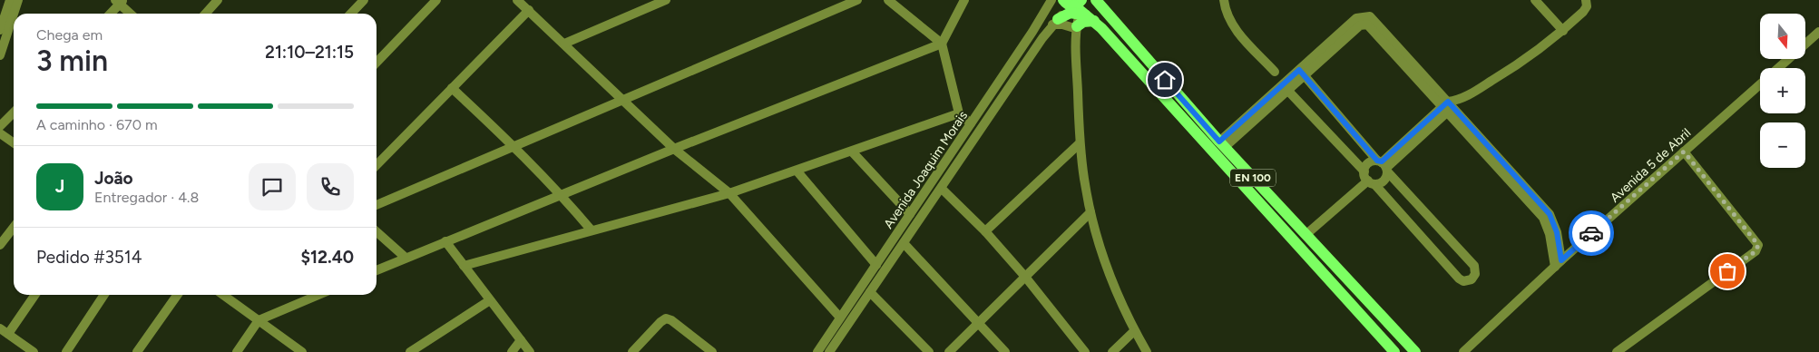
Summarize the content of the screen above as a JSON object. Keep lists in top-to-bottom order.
{
  "streets": {
    "main road": ["EN 100"],
    "street": ["Avenida 5 de Abril", "Avenida Joaquim Morais"]
  },
  "north": "bottom",
  "page": {
    "map_buttons": ["+", "−"],
    "heading": ["3 min", "Chega em", "21:10–21:15"],
    "panel": [
      "João",
      "Entregador · 4.8",
      "Pedido #3514",
      "$12.40"
    ],
    "bar": "A caminho · 670 m",
    "round": "J"
  }
}
